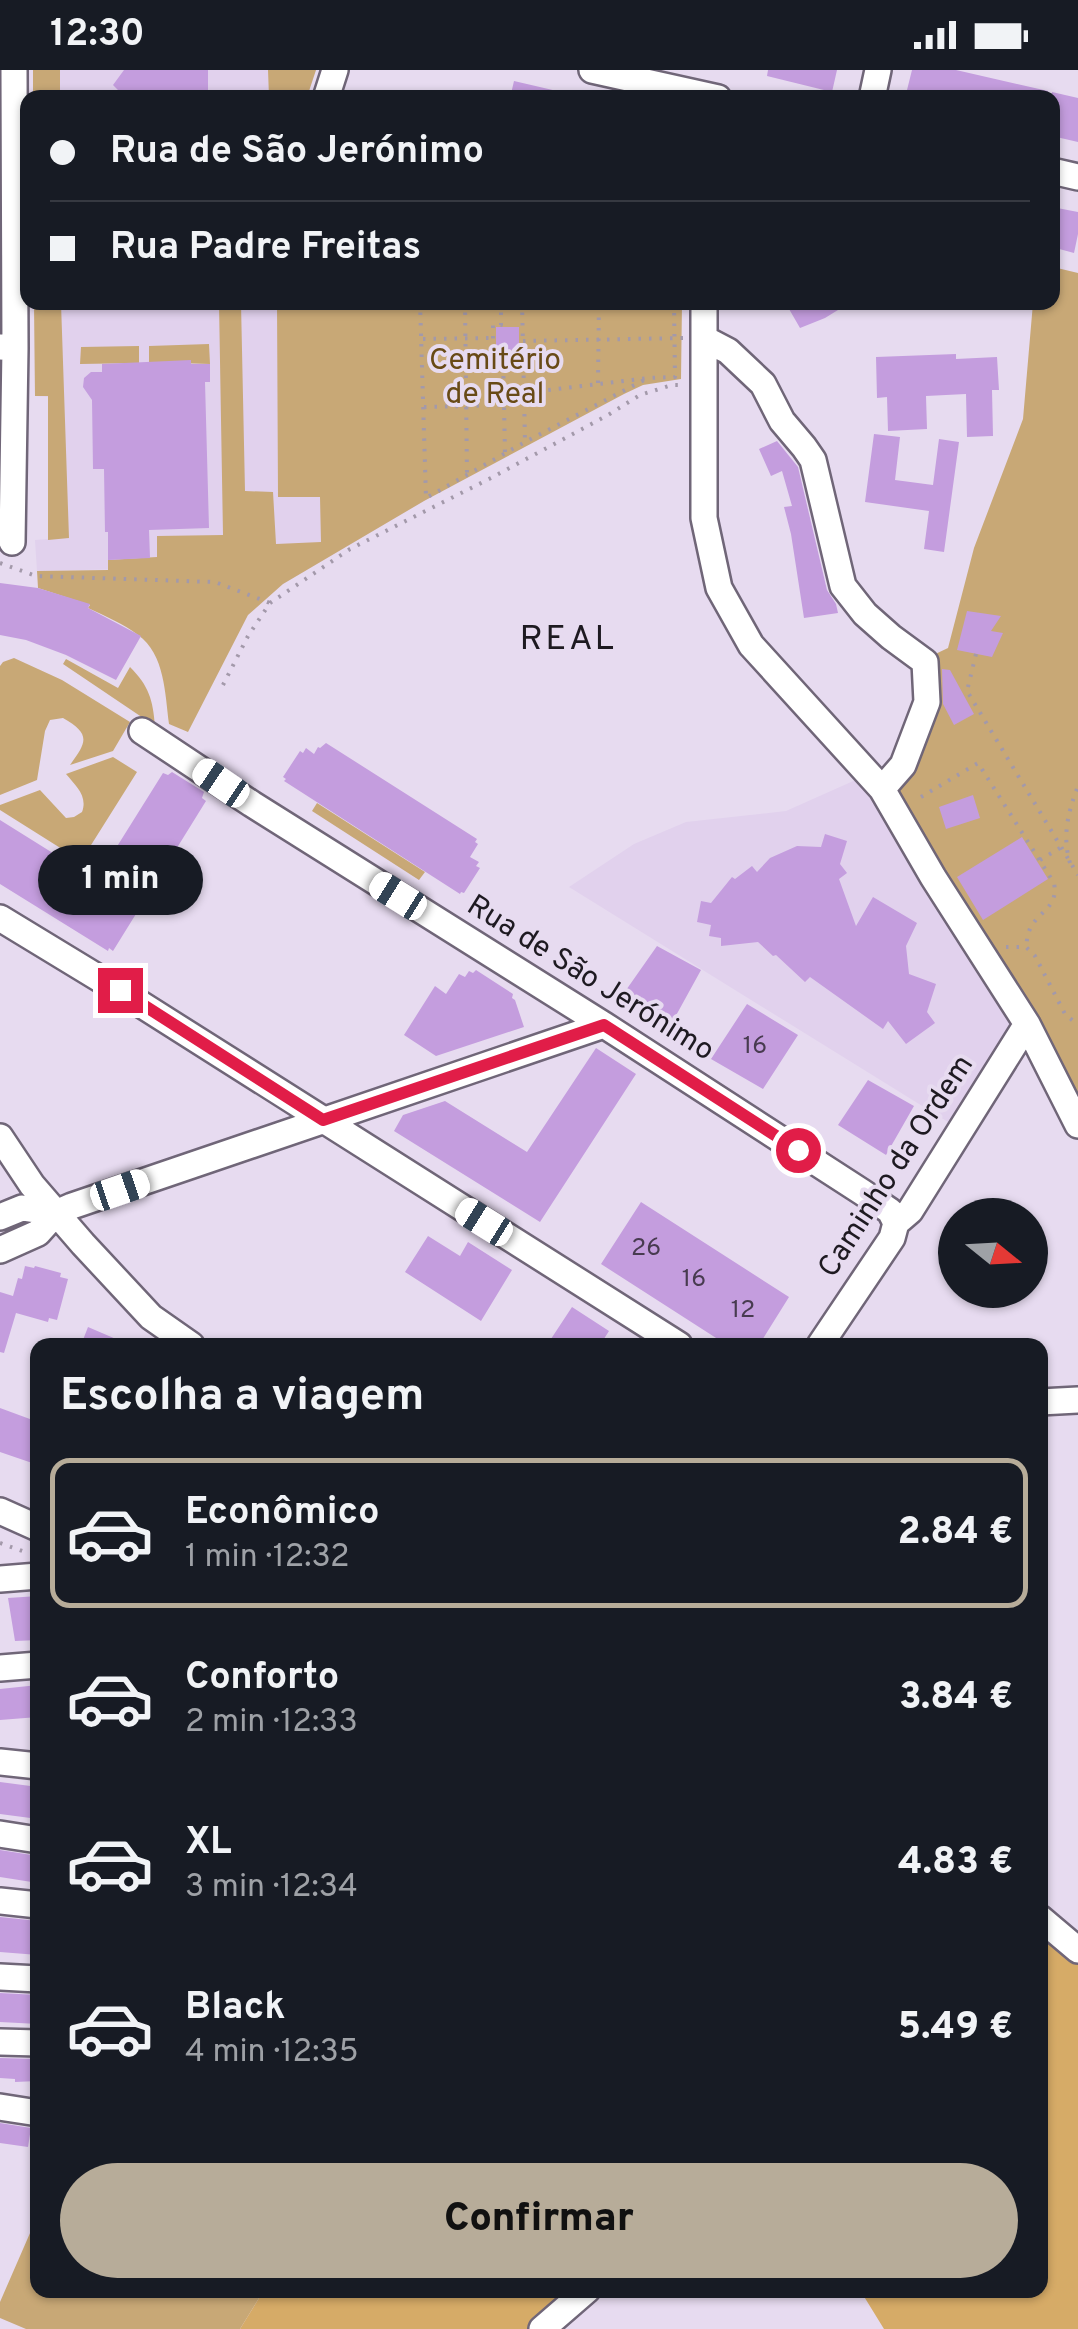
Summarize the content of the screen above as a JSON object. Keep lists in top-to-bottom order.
{
  "streets": {
    "street": ["Rua de São Jerónimo", "Caminho da Ordem"]
  },
  "crossings": [
    ["Rua de São Jerónimo", "Caminho da Ordem"]
  ],
  "districts": ["REAL"],
  "parks": ["Cemitério de Real"],
  "house_numbers": [
    "16",
    "26",
    "16",
    "12"
  ],
  "north": "right",
  "page": {
    "status": "12:30",
    "banner": ["Rua de São Jerónimo", "Rua Padre Freitas"],
    "bubble": "1 min",
    "heading": "Escolha a viagem",
    "list": [
      {
        "name": "Econômico",
        "note": "1 min · 12:32",
        "value": "2.84 €"
      },
      {
        "name": "Conforto",
        "note": "2 min · 12:33",
        "value": "3.84 €"
      },
      {
        "name": "XL",
        "note": "3 min · 12:34",
        "value": "4.83 €"
      },
      {
        "name": "Black",
        "note": "4 min · 12:35",
        "value": "5.49 €"
      }
    ],
    "buttons": "Confirmar"
  }
}
